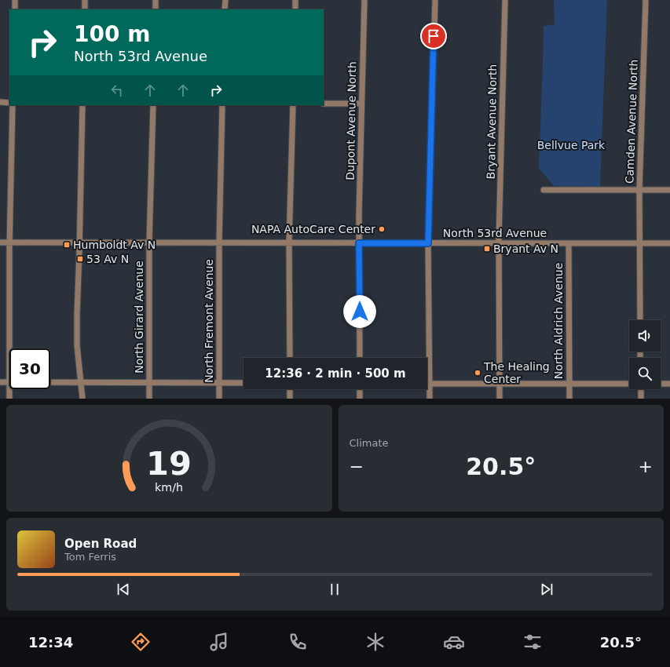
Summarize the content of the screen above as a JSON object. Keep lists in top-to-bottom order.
{
  "streets": {
    "street": [
      "Dupont Avenue North",
      "Bryant Avenue North",
      "Camden Avenue North",
      "North 53rd Avenue",
      "North Girard Avenue",
      "North Fremont Avenue",
      "North Aldrich Avenue"
    ]
  },
  "crossings": [
    ["Dupont Avenue North", "North 53rd Avenue"],
    ["Bryant Avenue North", "North 53rd Avenue"],
    ["Camden Avenue North", "North 53rd Avenue"],
    ["North 53rd Avenue", "North Girard Avenue"],
    ["North 53rd Avenue", "North Fremont Avenue"],
    ["North 53rd Avenue", "North Aldrich Avenue"]
  ],
  "parks": ["Bellvue Park"],
  "places": {
    "other": ["NAPA AutoCare Center", "The Healing Center"],
    "transit": ["Humboldt Av N", "Bryant Av N", "53 Av N"]
  },
  "page": {
    "turn": ["100 m", "North 53rd Avenue"],
    "limit": "30",
    "trip": "12:36 · 2 min · 500 m",
    "tile": "Climate",
    "heat": ["−", "20.5°", "+"],
    "song": ["Open Road", "Tom Ferris"],
    "tabs": ["12:34", "20.5°"],
    "gauge": ["19", "km/h"]
  }
}
